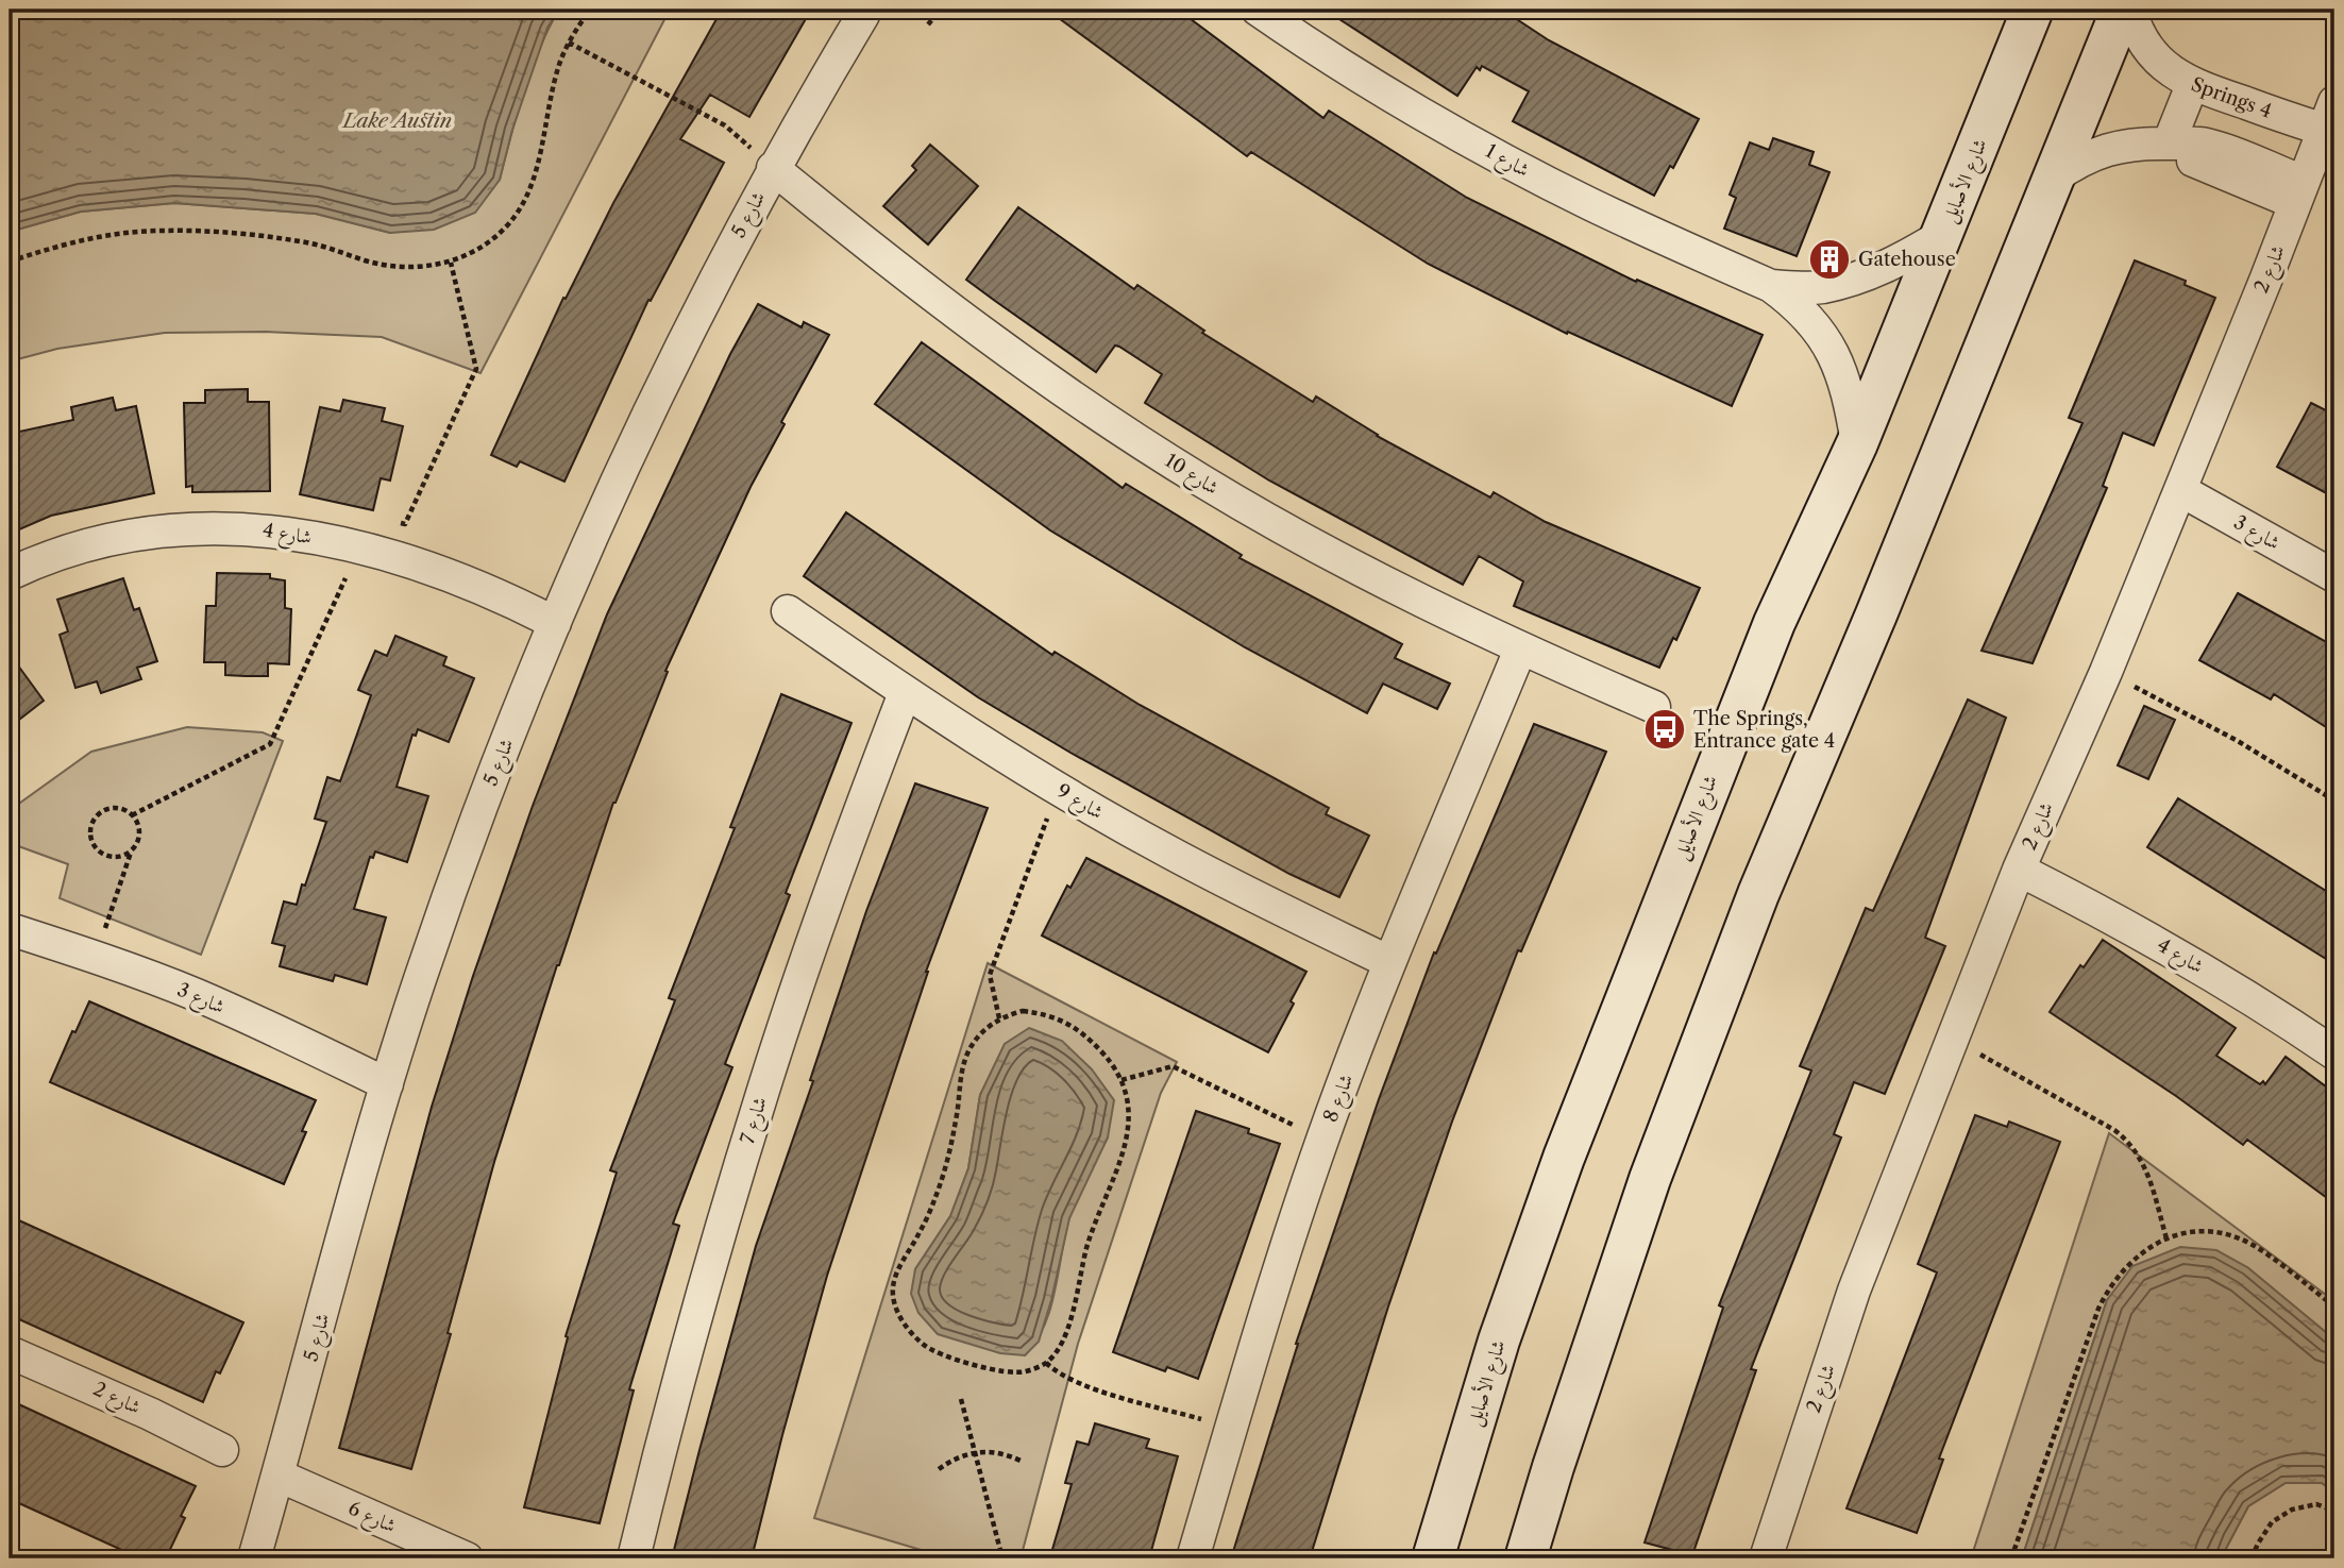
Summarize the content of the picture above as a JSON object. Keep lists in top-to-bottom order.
{
  "streets": {
    "main road": ["شارع الأصايل"],
    "street": [
      "Springs 4",
      "شارع 1",
      "شارع 5",
      "شارع 2",
      "شارع 10",
      "شارع 3",
      "شارع 4",
      "شارع 9",
      "شارع 8",
      "شارع 7",
      "شارع 6"
    ]
  },
  "crossings": [
    ["Springs 4", "شارع 2"],
    ["شارع 1", "شارع الأصايل"],
    ["شارع 5", "شارع 10"],
    ["شارع 5", "شارع 3"],
    ["شارع 5", "شارع 4"],
    ["شارع 5", "شارع 6"],
    ["شارع 2", "شارع 3"],
    ["شارع 2", "شارع 4"],
    ["شارع 10", "شارع 8"],
    ["شارع 9", "شارع 8"],
    ["شارع 9", "شارع 7"]
  ],
  "water": ["Lake Austin"],
  "places": {
    "building": ["Gatehouse"],
    "bus stop": ["The Springs, Entrance gate 4"]
  }
}
